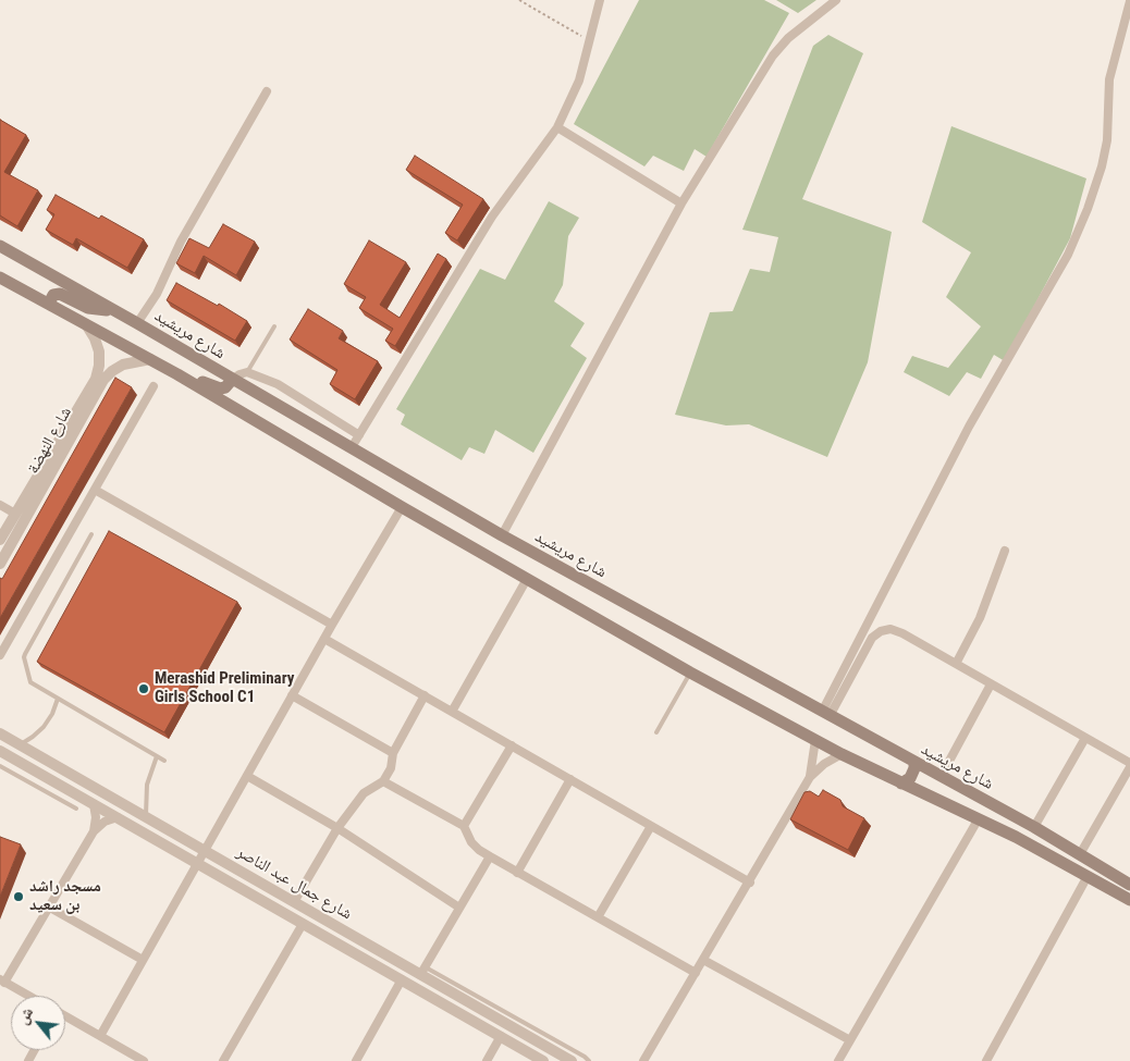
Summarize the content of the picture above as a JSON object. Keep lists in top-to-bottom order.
{
  "streets": {
    "main road": ["شارع مريشيد"],
    "street": ["شارع النهضة", "شارع جمال عبد الناصر"]
  },
  "places": ["Merashid Preliminary Girls School C1", "مسجد راشد بن سعيد"],
  "north": "top left"
}
